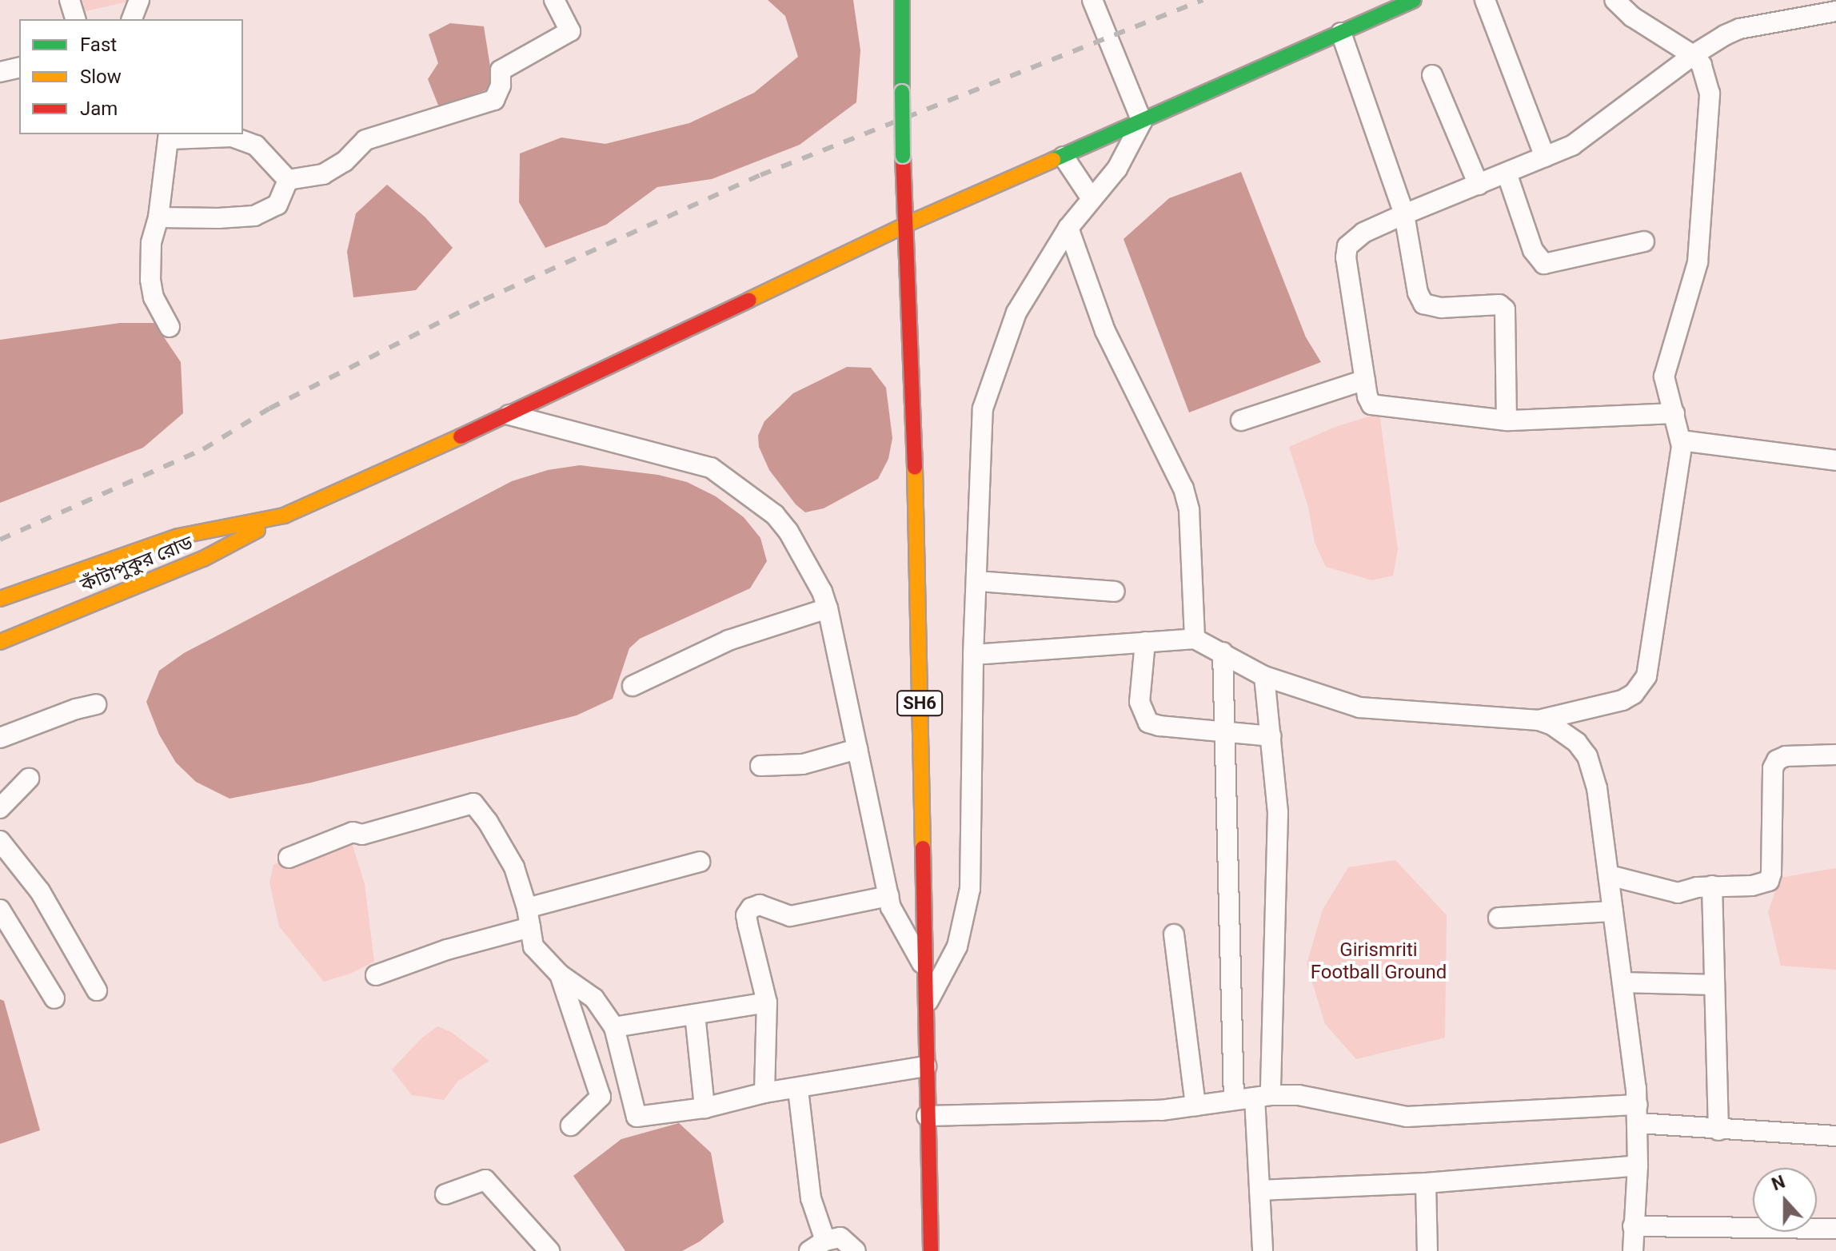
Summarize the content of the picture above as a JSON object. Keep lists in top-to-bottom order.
{
  "streets": {
    "main road": ["কাঁটাপুকুর রোড", "SH6"]
  },
  "parks": ["Girismriti Football Ground"],
  "legend": ["Fast", "Slow", "Jam"],
  "north": "top"
}
